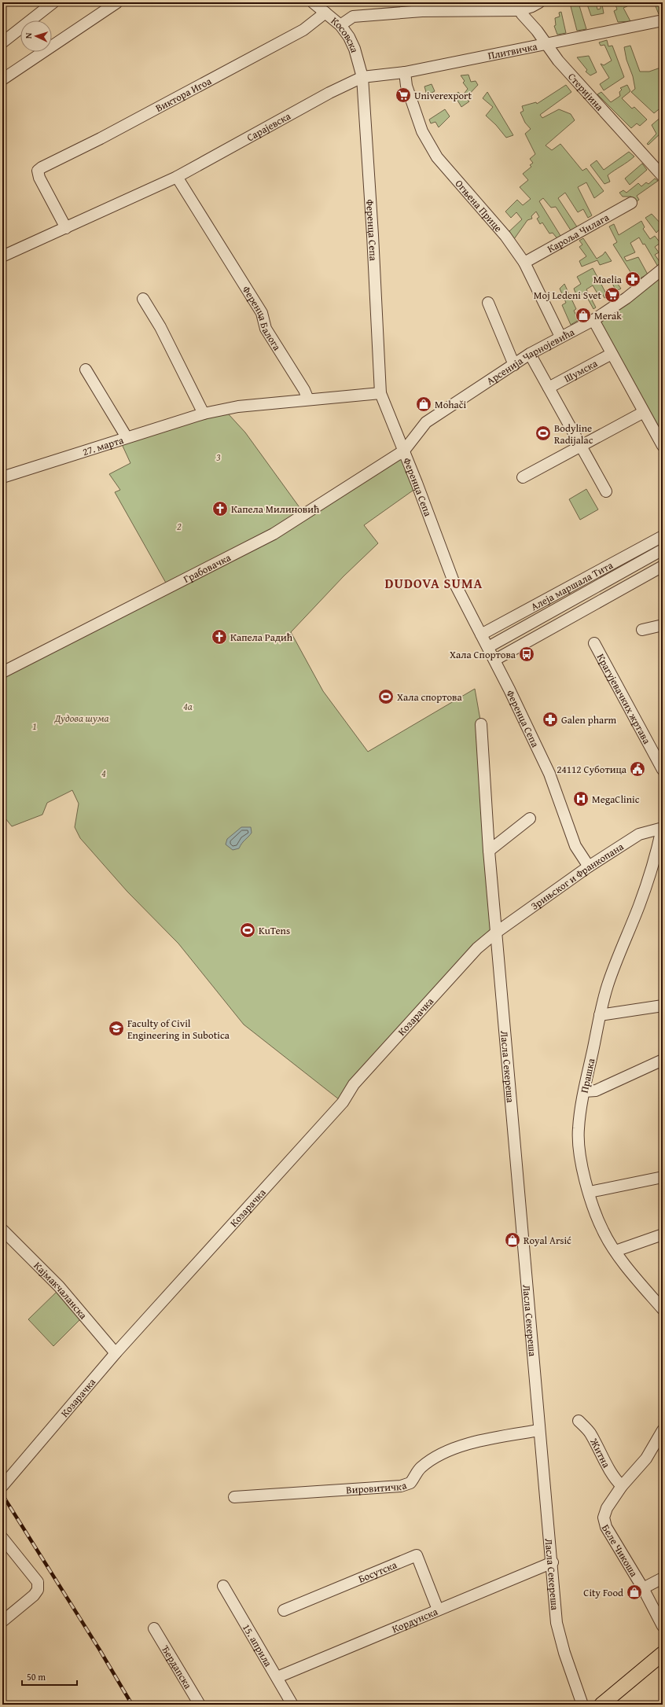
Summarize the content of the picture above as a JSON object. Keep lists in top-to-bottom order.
{
  "streets": {
    "street": [
      "Косовска",
      "Плитвичка",
      "Стеријина",
      "Виктора Игоа",
      "Сарајевска",
      "Огњена Прице",
      "Ференца Сепа",
      "Кароља Чилага",
      "Ференца Балога",
      "Арсенија Чарнојевића",
      "Шумска",
      "27. марта",
      "Грабовачка",
      "Алеја маршала Тита",
      "Крагујевачких жртава",
      "Зрињског и Франкопана",
      "Козарачка",
      "Ласла Секереша",
      "Прашка",
      "Кајмакчаланска",
      "Житна",
      "Вировитичка",
      "Беле Чикоша",
      "Босутска",
      "Кордунска",
      "15. априла",
      "Ђердапска"
    ]
  },
  "crossings": [
    ["Косовска", "Плитвичка"],
    ["Косовска", "Виктора Игоа"],
    ["Косовска", "Сарајевска"],
    ["Косовска", "Ференца Сепа"],
    ["Плитвичка", "Стеријина"],
    ["Плитвичка", "Сарајевска"],
    ["Плитвичка", "Огњена Прице"],
    ["Плитвичка", "Ференца Сепа"],
    ["Виктора Игоа", "Сарајевска"],
    ["Сарајевска", "Ференца Сепа"],
    ["Сарајевска", "Ференца Балога"],
    ["Огњена Прице", "Кароља Чилага"],
    ["Огњена Прице", "Арсенија Чарнојевића"],
    ["Ференца Сепа", "Арсенија Чарнојевића"],
    ["Ференца Сепа", "27. марта"],
    ["Ференца Сепа", "Грабовачка"],
    ["Ференца Сепа", "Алеја маршала Тита"],
    ["Ференца Сепа", "Зрињског и Франкопана"],
    ["Ференца Балога", "27. марта"],
    ["Арсенија Чарнојевића", "Грабовачка"],
    ["Зрињског и Франкопана", "Козарачка"],
    ["Зрињског и Франкопана", "Ласла Секереша"],
    ["Зрињског и Франкопана", "Прашка"],
    ["Козарачка", "Ласла Секереша"],
    ["Козарачка", "Кајмакчаланска"],
    ["Ласла Секереша", "Вировитичка"],
    ["Ласла Секереша", "Кордунска"],
    ["Житна", "Беле Чикоша"],
    ["Босутска", "Кордунска"],
    ["Кордунска", "15. априла"]
  ],
  "districts": ["DUDOVA SUMA"],
  "parks": [
    "3",
    "2",
    "4a",
    "Дудова шума",
    "1",
    "4"
  ],
  "places": {
    "supermarket": ["Univerexport", "Moj Ledeni Svet"],
    "pharmacy": ["Maelia", "Galen pharm"],
    "shop": [
      "Merak",
      "Mohači",
      "Royal Arsić",
      "City Food"
    ],
    "sports": ["Bodyline Radijalac", "Хала спортова", "KuTens"],
    "church": ["Капела Милиновић", "Капела Радић"],
    "bus stop": ["Хала Спортова"],
    "public building": ["24112 Суботица"],
    "hospital": ["MegaClinic"],
    "school or university": ["Faculty of Civil Engineering in Subotica"]
  },
  "scale_bar": "50 m",
  "north": "left"
}
